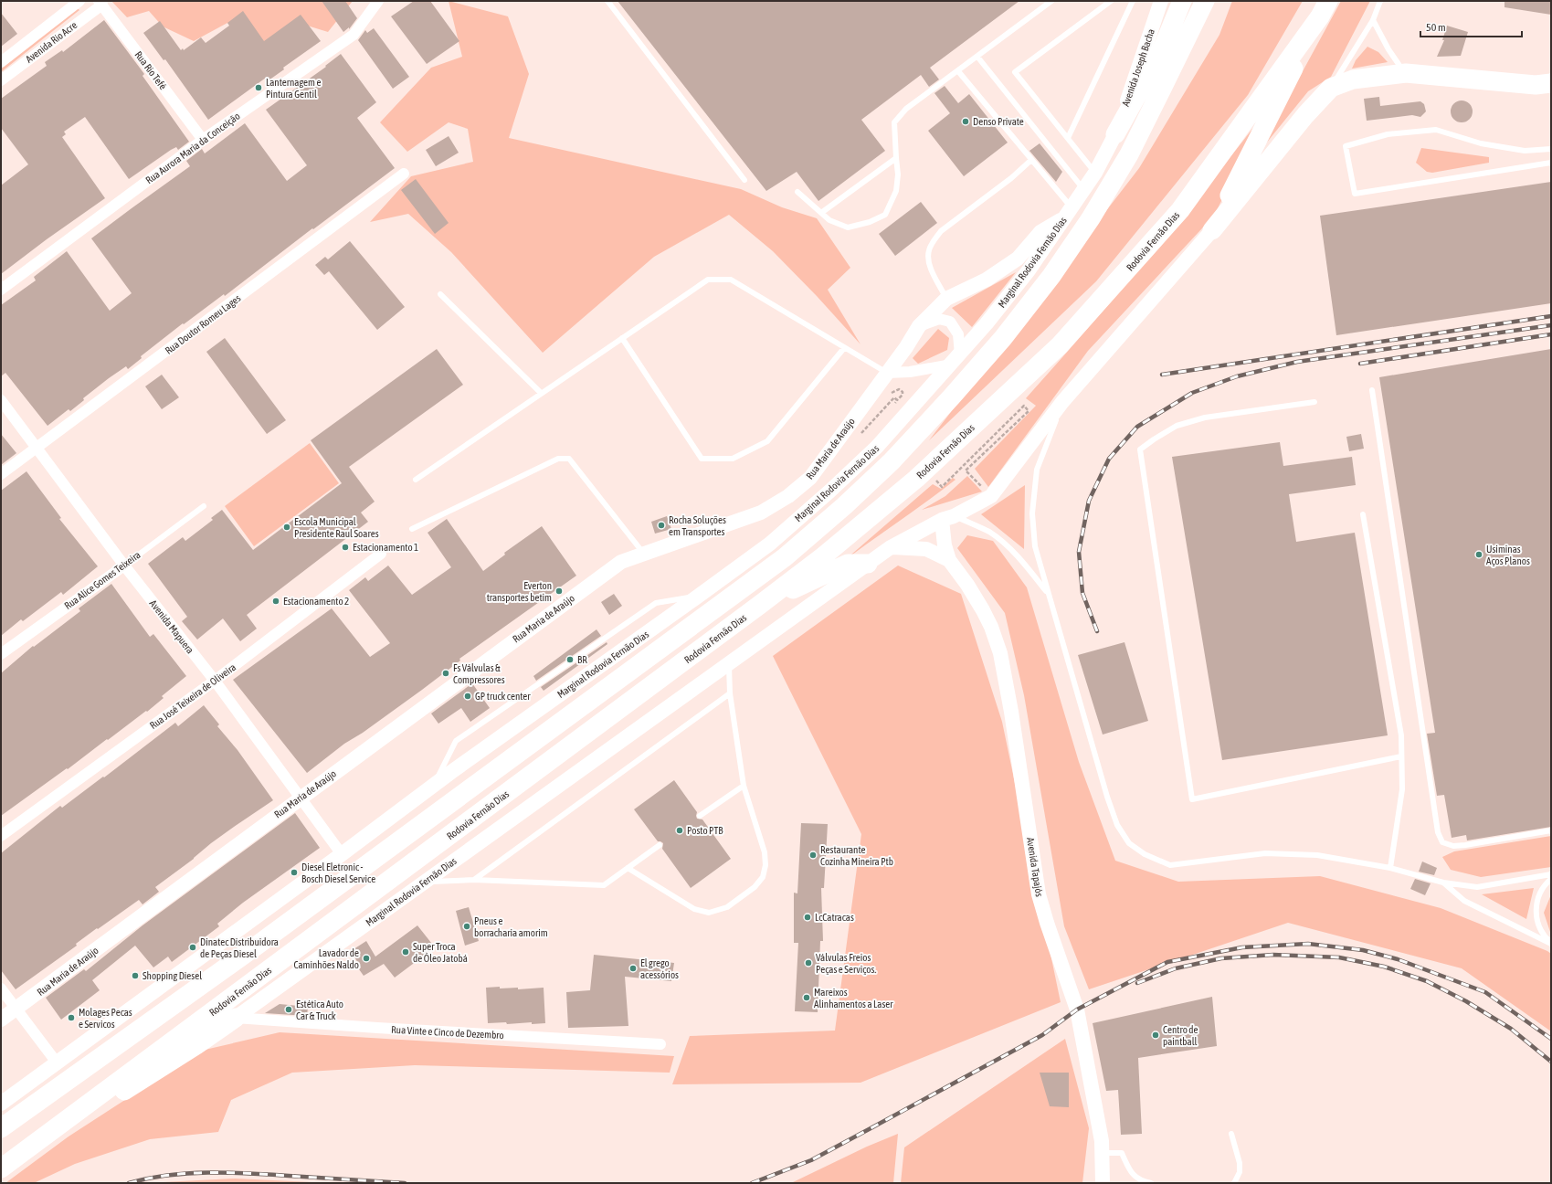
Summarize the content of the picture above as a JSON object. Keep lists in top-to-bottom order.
{
  "streets": {
    "highway": ["Rodovia Fernão Dias"],
    "main road": [
      "Avenida Joseph Bacha",
      "Marginal Rodovia Fernão Dias",
      "Rua Maria de Araújo",
      "Avenida Tapajós"
    ],
    "street": [
      "Avenida Rio Acre",
      "Rua Rio Tefé",
      "Rua Aurora Maria da Conceição",
      "Rua Doutor Romeu Lages",
      "Rua Alice Gomes Teixeira",
      "Avenida Mapuera",
      "Rua José Teixeira de Oliveira",
      "Rua Vinte e Cinco de Dezembro"
    ]
  },
  "crossings": [
    ["Avenida Rio Acre", "Rua Rio Tefé"],
    ["Avenida Joseph Bacha", "Marginal Rodovia Fernão Dias"],
    ["Rua Rio Tefé", "Rua Aurora Maria da Conceição"],
    ["Marginal Rodovia Fernão Dias", "Rua Maria de Araújo"],
    ["Marginal Rodovia Fernão Dias", "Avenida Mapuera"],
    ["Marginal Rodovia Fernão Dias", "Avenida Tapajós"],
    ["Marginal Rodovia Fernão Dias", "Rua Vinte e Cinco de Dezembro"],
    ["Rua Doutor Romeu Lages", "Avenida Mapuera"],
    ["Rua Maria de Araújo", "Avenida Mapuera"],
    ["Rua Alice Gomes Teixeira", "Avenida Mapuera"],
    ["Avenida Mapuera", "Rua José Teixeira de Oliveira"]
  ],
  "places": [
    "Lanternagem e Pintura Gentil",
    "Denso Private",
    "Rocha Soluções em Transportes",
    "Escola Municipal Presidente Raul Soares",
    "Estacionamento 1",
    "Usiminas Aços Planos",
    "Everton transportes betim",
    "Estacionamento 2",
    "BR",
    "Fs Válvulas & Compressores",
    "GP truck center",
    "Posto PTB",
    "Restaurante Cozinha Mineira Ptb",
    "Diesel Eletronic - Bosch Diesel Service",
    "LcCatracas",
    "Pneus e borracharia amorim",
    "Dinatec Distribuidora de Peças Diesel",
    "Super Troca de Óleo Jatobá",
    "Lavador de Caminhões Naldo",
    "Válvulas Freios Peças e Serviços.",
    "El grego acessórios",
    "Shopping Diesel",
    "Mareixos Alinhamentos a Laser",
    "Estética Auto Car & Truck",
    "Molages Pecas e Servicos",
    "Centro de paintball"
  ],
  "scale_bar": "50 m"
}
